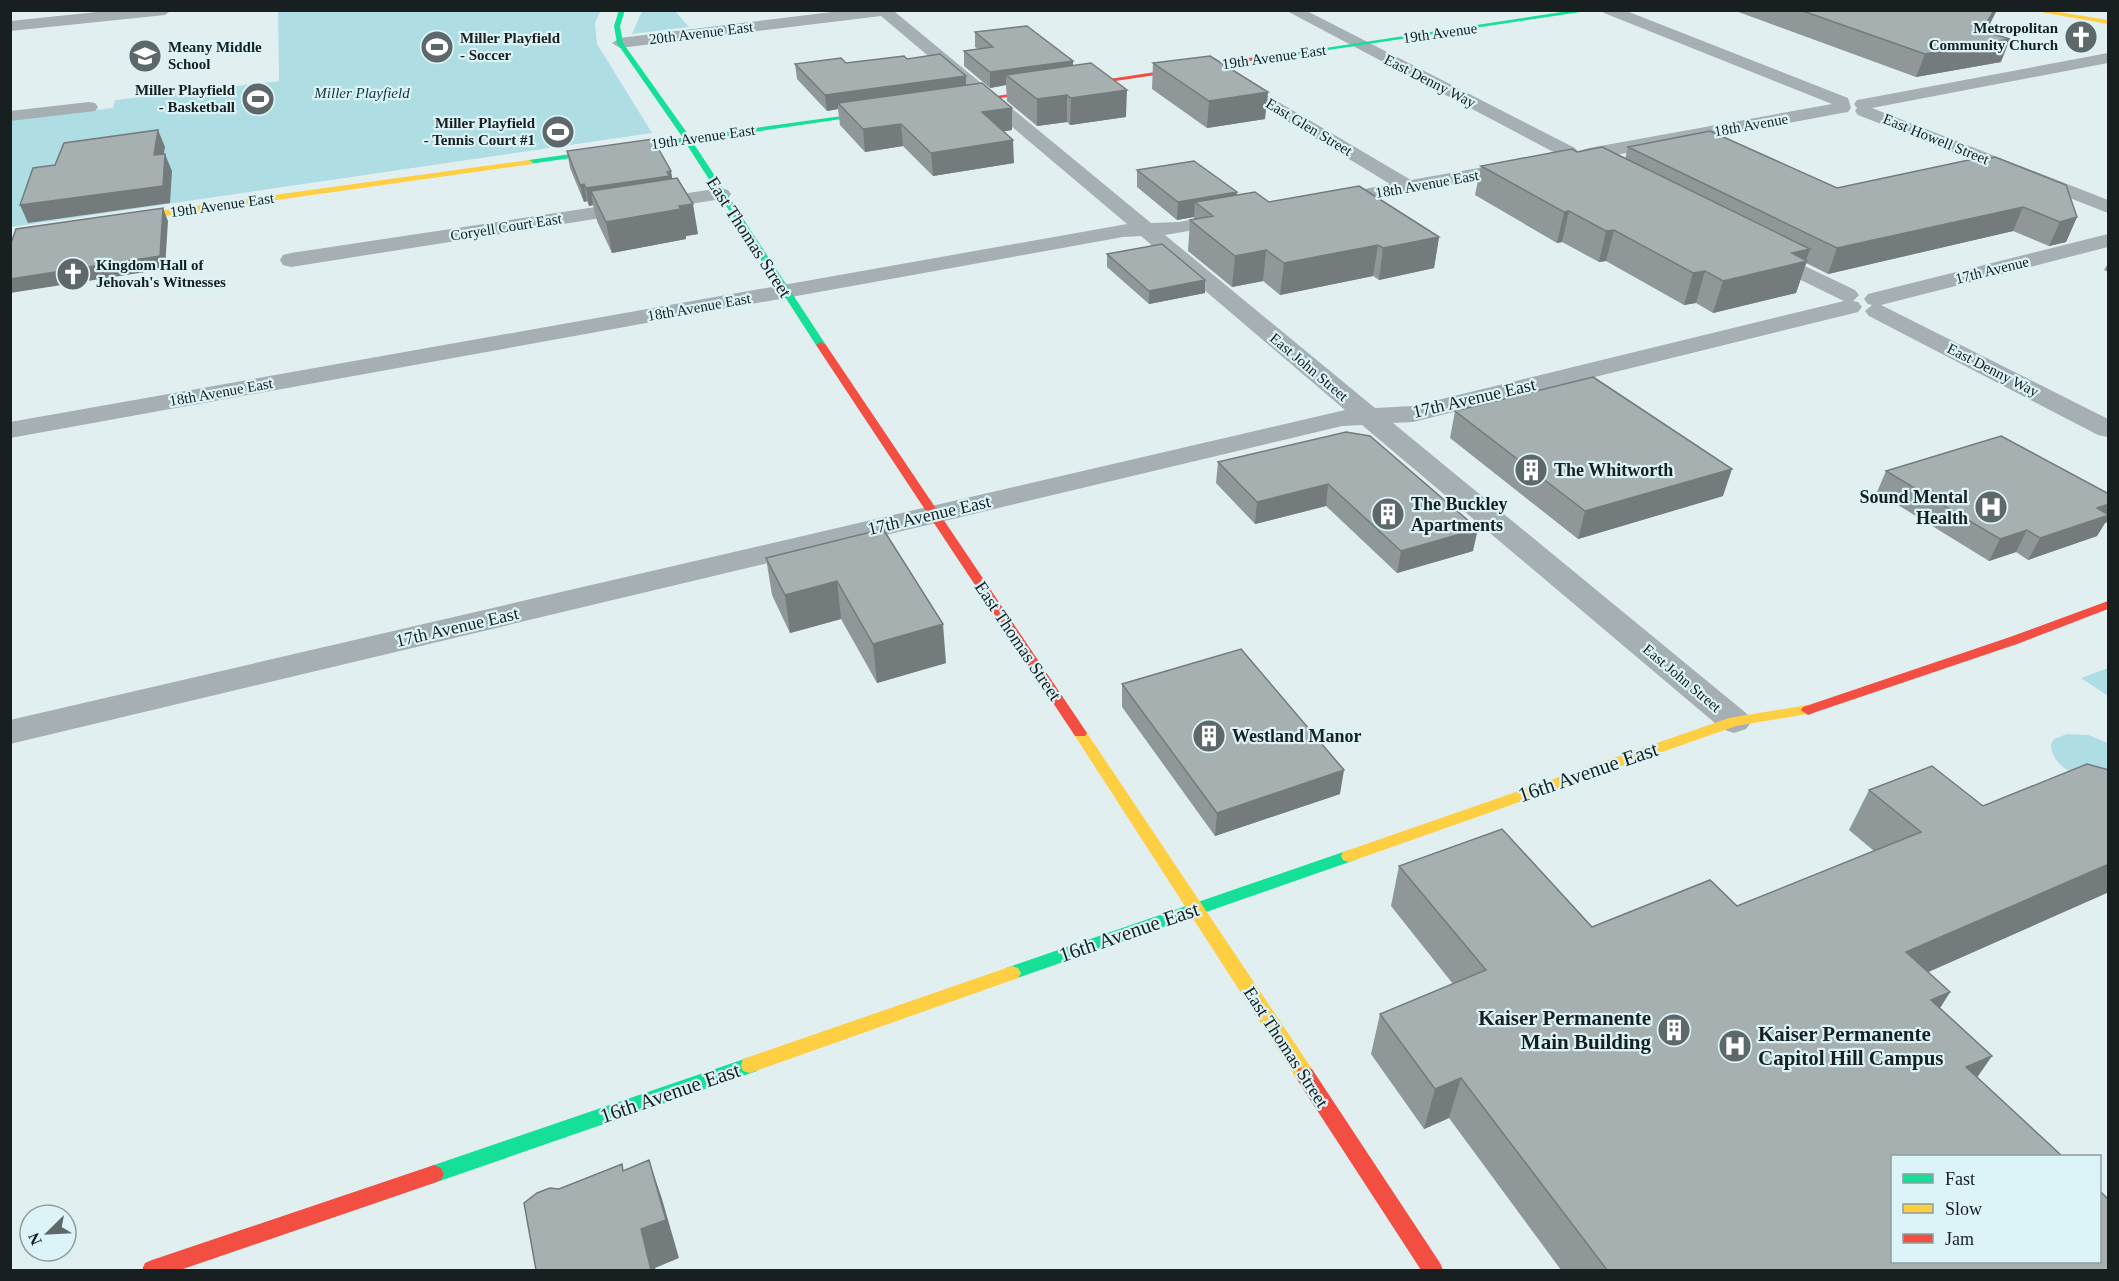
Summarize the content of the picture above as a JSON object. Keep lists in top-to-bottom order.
{
  "streets": {
    "street": [
      "20th Avenue East",
      "19th Avenue",
      "19th Avenue East",
      "East Denny Way",
      "18th Avenue",
      "East Glen Street",
      "East Howell Street",
      "18th Avenue East",
      "Coryell Court East",
      "East Thomas Street",
      "17th Avenue",
      "East John Street",
      "17th Avenue East",
      "16th Avenue East"
    ]
  },
  "crossings": [
    ["20th Avenue East", "East Thomas Street"],
    ["20th Avenue East", "East John Street"],
    ["19th Avenue", "19th Avenue East"],
    ["19th Avenue", "East Denny Way"],
    ["19th Avenue East", "East Denny Way"],
    ["19th Avenue East", "East Glen Street"],
    ["19th Avenue East", "East Thomas Street"],
    ["19th Avenue East", "East John Street"],
    ["East Denny Way", "18th Avenue"],
    ["East Denny Way", "18th Avenue East"],
    ["East Denny Way", "17th Avenue"],
    ["East Denny Way", "17th Avenue East"],
    ["18th Avenue", "18th Avenue East"],
    ["East Glen Street", "18th Avenue East"],
    ["18th Avenue East", "East Thomas Street"],
    ["18th Avenue East", "East John Street"],
    ["Coryell Court East", "East Thomas Street"],
    ["East Thomas Street", "17th Avenue East"],
    ["East Thomas Street", "16th Avenue East"],
    ["17th Avenue", "17th Avenue East"],
    ["East John Street", "17th Avenue East"],
    ["East John Street", "16th Avenue East"]
  ],
  "parks": ["Miller Playfield"],
  "places": {
    "church": ["Metropolitan Community Church", "Kingdom Hall of Jehovah's Witnesses"],
    "sports": ["Miller Playfield - Soccer", "Miller Playfield - Basketball", "Miller Playfield - Tennis Court #1"],
    "school or university": ["Meany Middle School"],
    "building": [
      "The Whitworth",
      "The Buckley Apartments",
      "Westland Manor",
      "Kaiser Permanente Main Building"
    ],
    "hospital": ["Sound Mental Health", "Kaiser Permanente Capitol Hill Campus"]
  },
  "legend": ["Fast", "Slow", "Jam"],
  "north": "bottom left"
}
